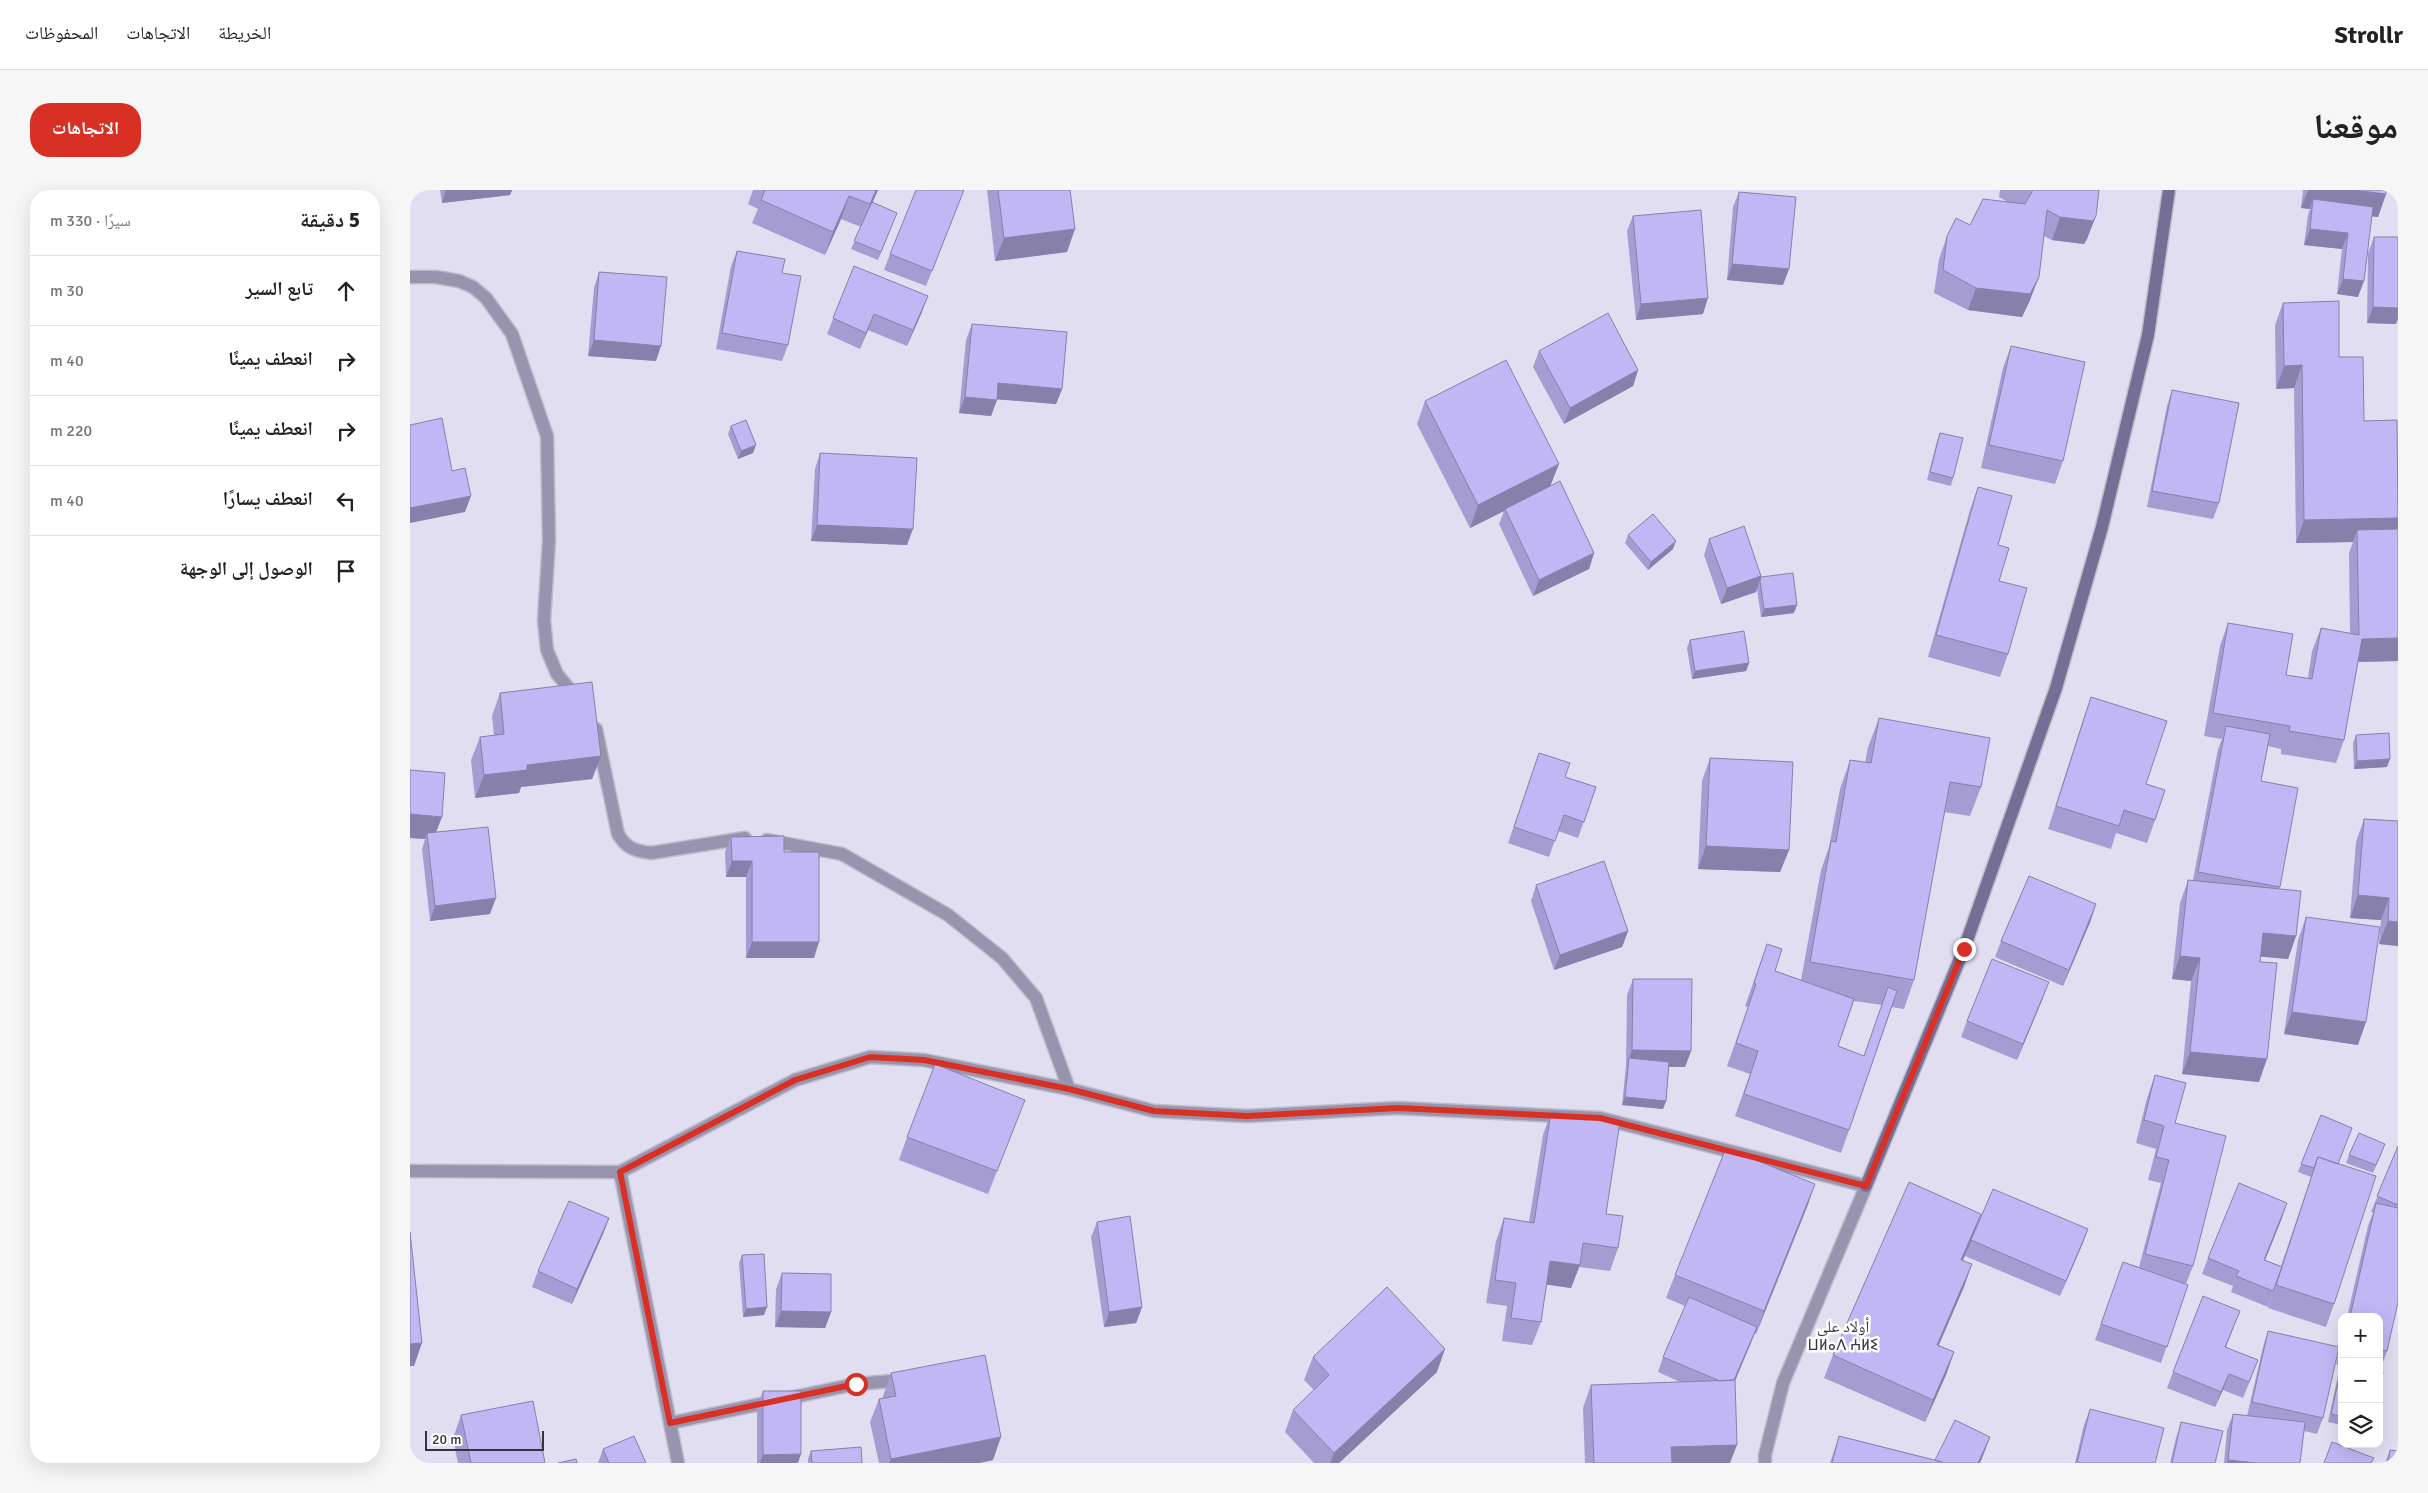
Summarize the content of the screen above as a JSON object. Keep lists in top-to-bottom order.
{
  "districts": ["أولاد علي ⵡⵍⴰⴷ ⵄⵍⵉ"],
  "scale_bar": "20 m",
  "page": {
    "header": "Strollr",
    "nav": ["الخريطة", "الاتجاهات", "المحفوظات"],
    "title": "موقعنا",
    "buttons": "الاتجاهات",
    "heading": ["5 دقيقة", "سيرًا · 330 m"],
    "list": [
      ["تابع السير", "30 m"],
      ["انعطف يمينًا", "40 m"],
      ["انعطف يمينًا", "220 m"],
      ["انعطف يسارًا", "40 m"],
      "الوصول إلى الوجهة"
    ],
    "map_buttons": ["+", "−"],
    "scale": "20 m"
  }
}
